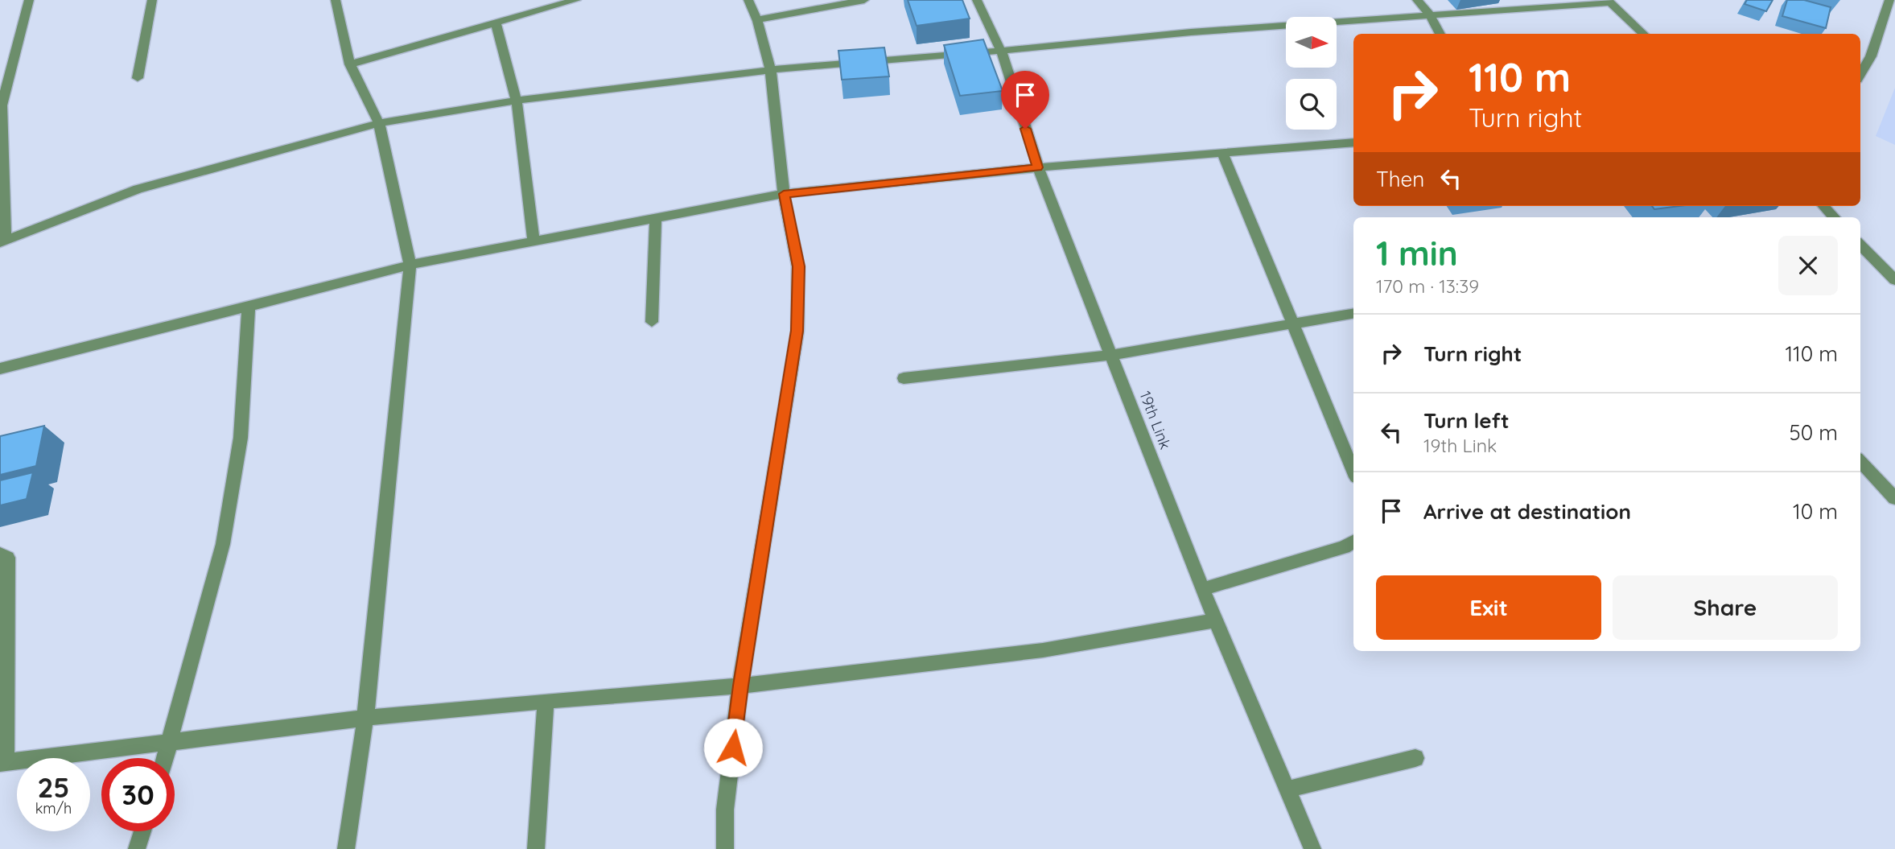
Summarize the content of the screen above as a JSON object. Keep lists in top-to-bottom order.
{
  "streets": {
    "street": ["19th Link"]
  },
  "north": "right",
  "page": {
    "turn": ["110 m", "Turn right"],
    "then": "Then",
    "heading": ["1 min", "170 m · 13:39"],
    "list": [
      {
        "name": "Turn right",
        "value": "110 m"
      },
      {
        "name": "Turn left",
        "note": "19th Link",
        "value": "50 m"
      },
      {
        "name": "Arrive at destination",
        "value": "10 m"
      }
    ],
    "buttons": ["Exit", "Share"],
    "speed": "25 km/h",
    "limit": "30"
  }
}
